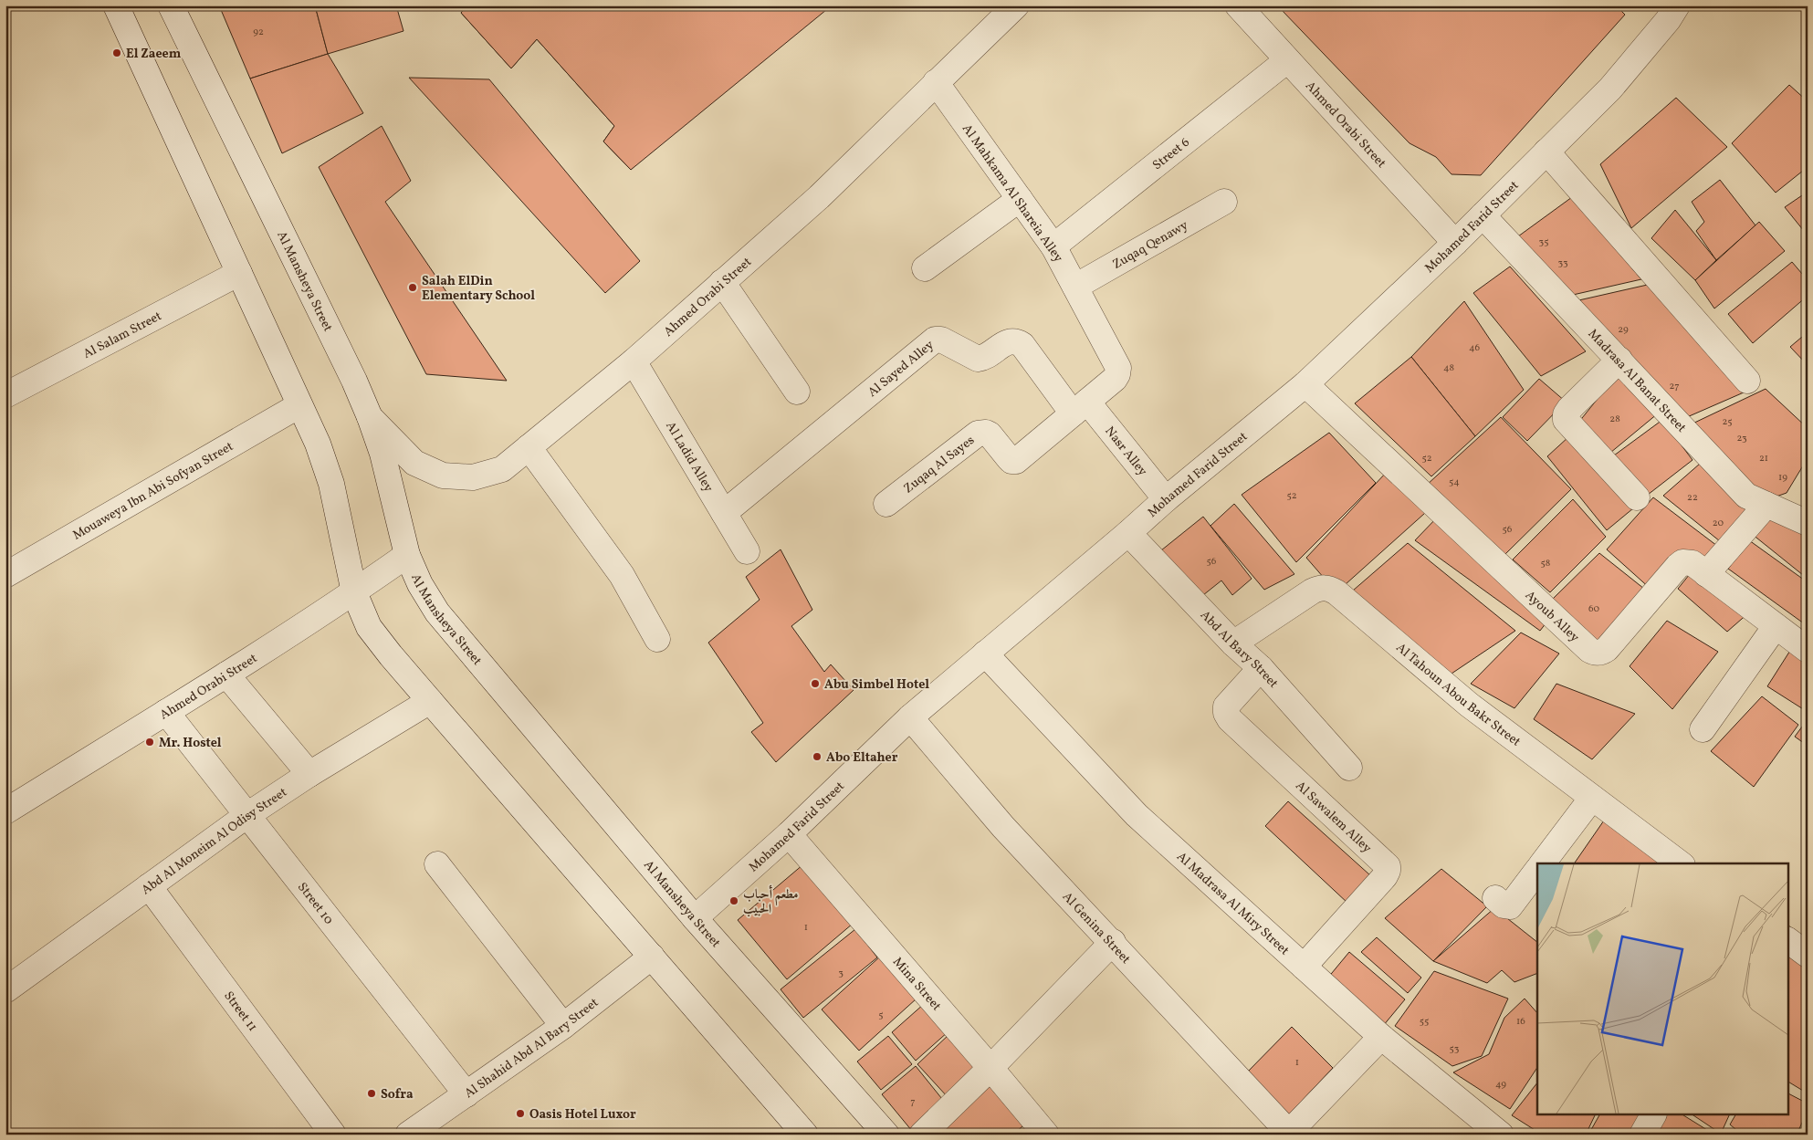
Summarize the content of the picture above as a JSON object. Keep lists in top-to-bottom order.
{
  "streets": {
    "street": [
      "Ahmed Orabi Street",
      "Street 6",
      "Al Mahkama Al Shareia Alley",
      "Mohamed Farid Street",
      "Zuqaq Qenawy",
      "Al Mansheya Street",
      "Al Salam Street",
      "Al Sayed Alley",
      "Madrasa Al Banat Street",
      "Nasr Alley",
      "Al Ladid Alley",
      "Zuqaq Al Sayes",
      "Mouaweya Ibn Abi Sofyan Street",
      "Ayoub Alley",
      "Abd Al Bary Street",
      "Al Tahoun Abou Bakr Street",
      "Al Sawalem Alley",
      "Abd Al Moneim Al Odisy Street",
      "Street 10",
      "Al Madrasa Al Miry Street",
      "Al Genina Street",
      "Mina Street",
      "Street 11",
      "Al Shahid Abd Al Bary Street"
    ]
  },
  "crossings": [
    ["Ahmed Orabi Street", "Street 6"],
    ["Ahmed Orabi Street", "Al Mahkama Al Shareia Alley"],
    ["Ahmed Orabi Street", "Mohamed Farid Street"],
    ["Ahmed Orabi Street", "Al Mansheya Street"],
    ["Ahmed Orabi Street", "Al Ladid Alley"],
    ["Ahmed Orabi Street", "Street 10"],
    ["Street 6", "Al Mahkama Al Shareia Alley"],
    ["Al Mahkama Al Shareia Alley", "Zuqaq Qenawy"],
    ["Al Mahkama Al Shareia Alley", "Al Sayed Alley"],
    ["Al Mahkama Al Shareia Alley", "Nasr Alley"],
    ["Al Mahkama Al Shareia Alley", "Zuqaq Al Sayes"],
    ["Mohamed Farid Street", "Al Mansheya Street"],
    ["Mohamed Farid Street", "Madrasa Al Banat Street"],
    ["Mohamed Farid Street", "Nasr Alley"],
    ["Mohamed Farid Street", "Ayoub Alley"],
    ["Mohamed Farid Street", "Abd Al Bary Street"],
    ["Mohamed Farid Street", "Al Madrasa Al Miry Street"],
    ["Mohamed Farid Street", "Al Genina Street"],
    ["Mohamed Farid Street", "Mina Street"],
    ["Al Sayed Alley", "Nasr Alley"],
    ["Al Sayed Alley", "Al Ladid Alley"],
    ["Al Sayed Alley", "Zuqaq Al Sayes"],
    ["Nasr Alley", "Zuqaq Al Sayes"],
    ["Abd Al Bary Street", "Al Tahoun Abou Bakr Street"],
    ["Abd Al Bary Street", "Al Sawalem Alley"],
    ["Al Sawalem Alley", "Al Madrasa Al Miry Street"],
    ["Abd Al Moneim Al Odisy Street", "Street 10"],
    ["Abd Al Moneim Al Odisy Street", "Street 11"],
    ["Street 10", "Al Shahid Abd Al Bary Street"]
  ],
  "places": [
    "El Zaeem",
    "Salah ElDin Elementary School",
    "Abu Simbel Hotel",
    "Mr. Hostel",
    "Abo Eltaher",
    "مطعم أحباب الحبيب",
    "Sofra",
    "Oasis Hotel Luxor"
  ],
  "house_numbers": [
    "92",
    "35",
    "33",
    "29",
    "46",
    "48",
    "27",
    "28",
    "25",
    "23",
    "52",
    "21",
    "19",
    "54",
    "52",
    "22",
    "20",
    "56",
    "56",
    "58",
    "60",
    "1",
    "3",
    "5",
    "55",
    "16",
    "53",
    "1",
    "49",
    "7"
  ]
}
